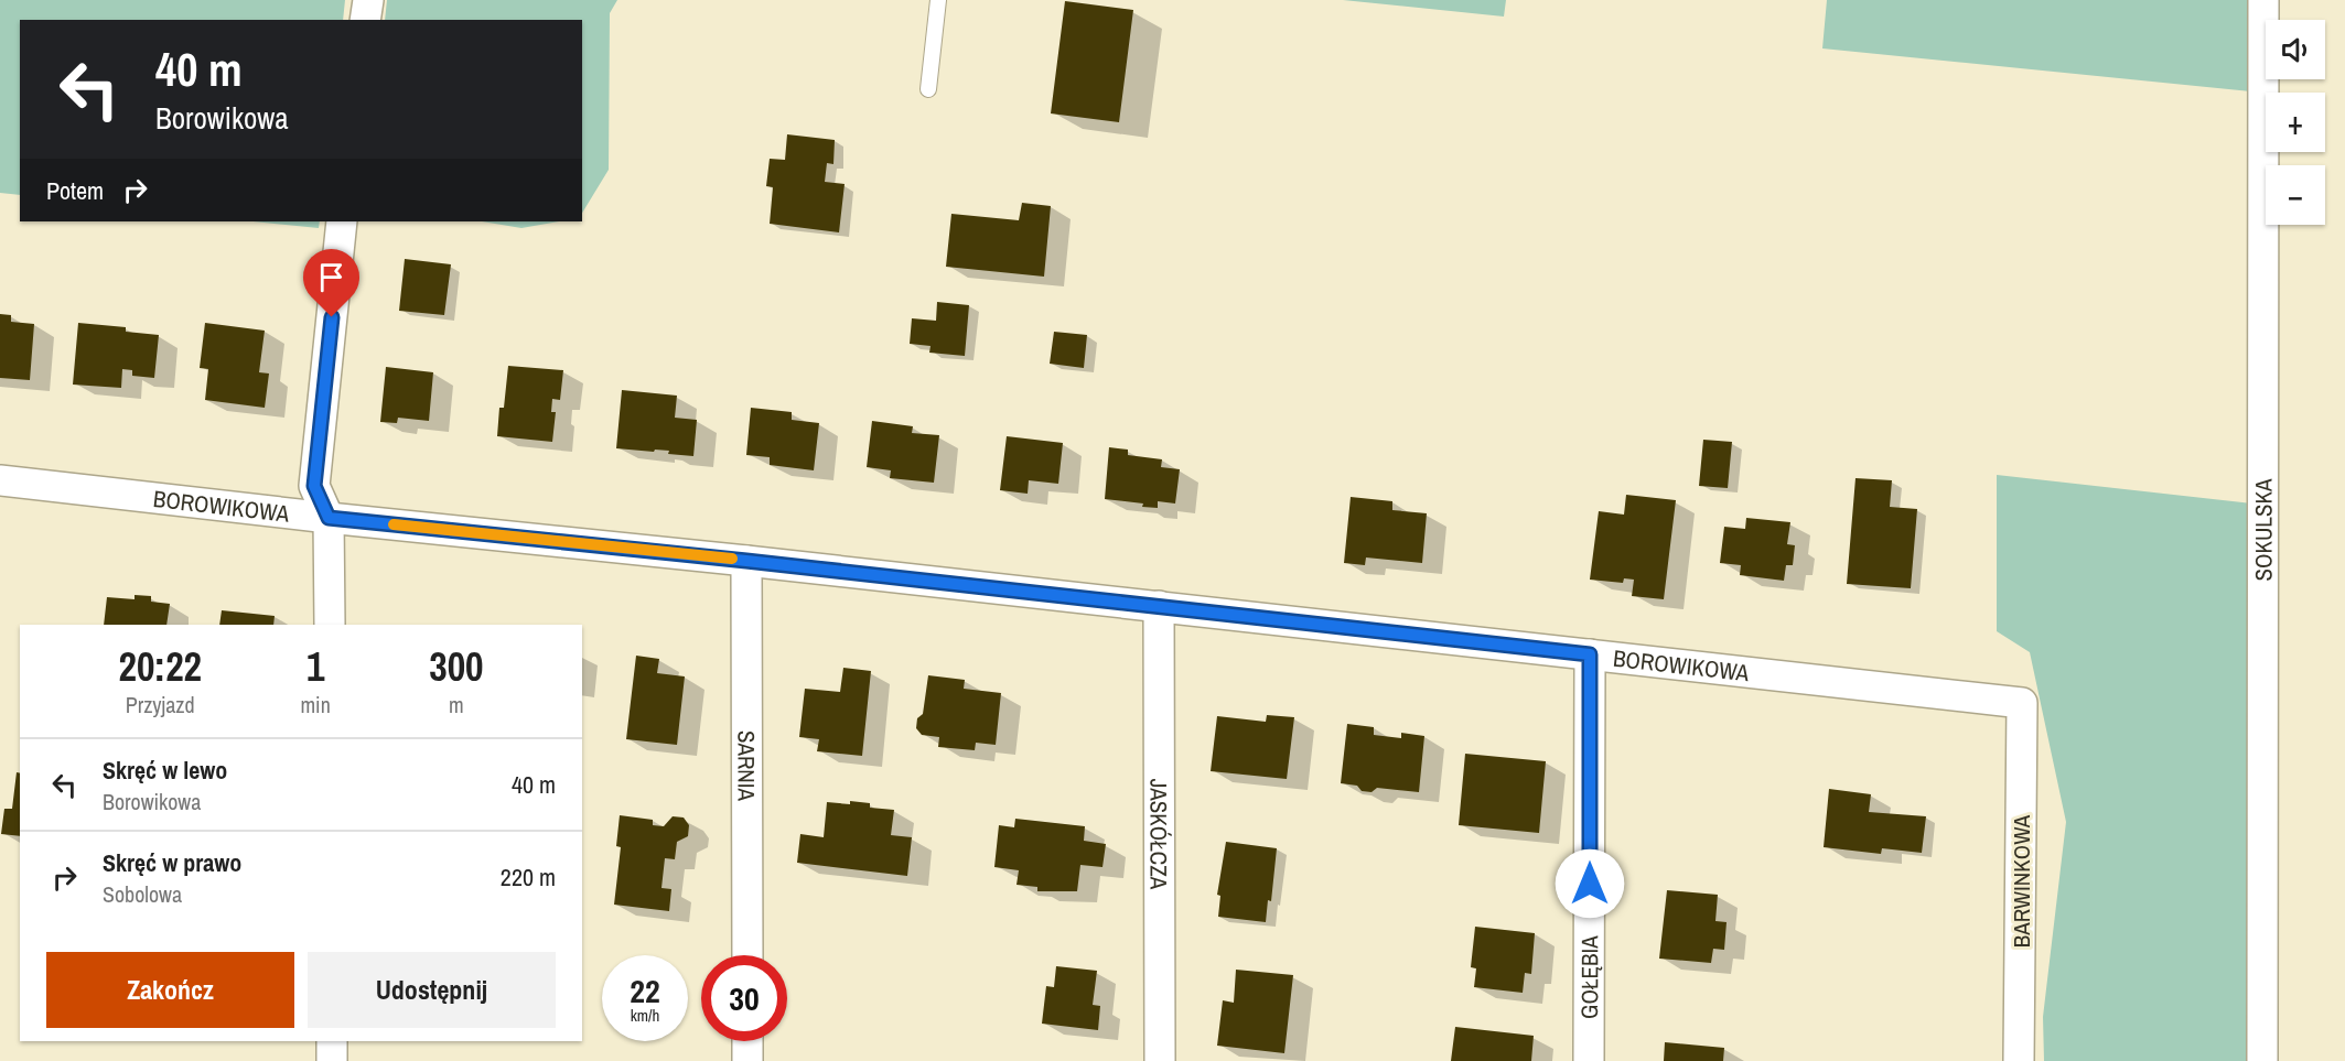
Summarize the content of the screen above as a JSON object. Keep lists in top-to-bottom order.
{
  "streets": {
    "street": [
      "BOROWIKOWA",
      "SOKULSKA",
      "SARNIA",
      "JASKÓŁCZA",
      "BARWINKOWA",
      "GOŁĘBIA"
    ]
  },
  "crossings": [
    ["BOROWIKOWA", "SARNIA"],
    ["BOROWIKOWA", "JASKÓŁCZA"],
    ["BOROWIKOWA", "BARWINKOWA"],
    ["BOROWIKOWA", "GOŁĘBIA"]
  ],
  "page": {
    "map_buttons": ["+", "−"],
    "turn": ["40 m", "Borowikowa"],
    "then": "Potem",
    "eta": [
      "20:22",
      "Przyjazd",
      "1",
      "min",
      "300",
      "m"
    ],
    "list": [
      {
        "name": "Skręć w lewo",
        "note": "Borowikowa",
        "value": "40 m"
      },
      {
        "name": "Skręć w prawo",
        "note": "Sobolowa",
        "value": "220 m"
      }
    ],
    "buttons": ["Zakończ", "Udostępnij"],
    "speed": "22 km/h",
    "limit": "30"
  }
}
